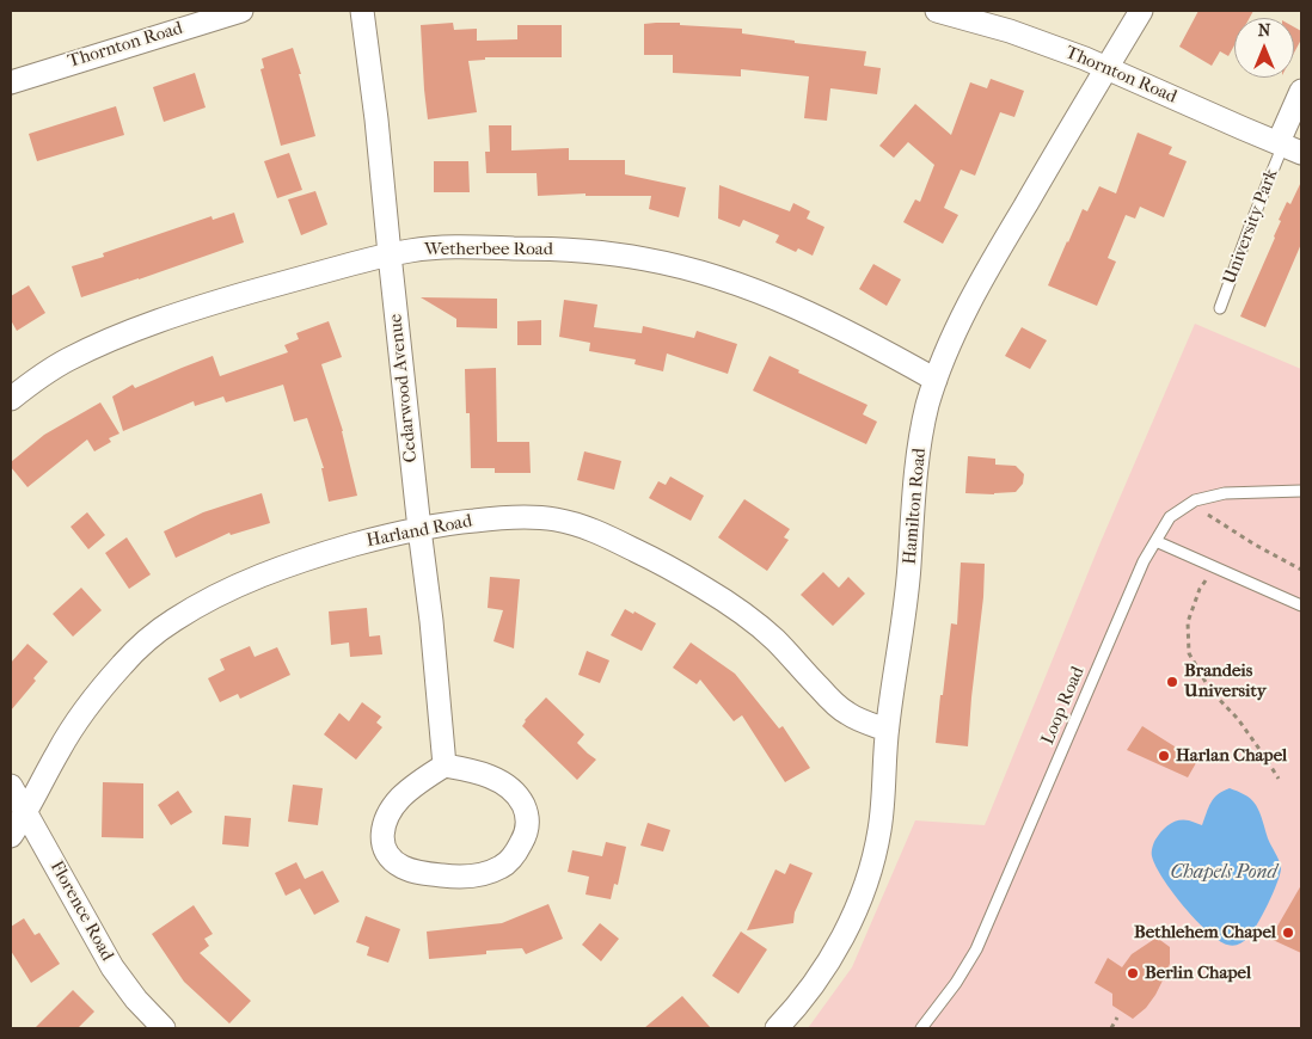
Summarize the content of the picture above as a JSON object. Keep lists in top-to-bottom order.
{
  "streets": {
    "street": [
      "Thornton Road",
      "University Park",
      "Wetherbee Road",
      "Cedarwood Avenue",
      "Hamilton Road",
      "Harland Road",
      "Florence Road"
    ],
    "lane": ["Loop Road"]
  },
  "crossings": [
    ["Thornton Road", "University Park"],
    ["Thornton Road", "Hamilton Road"],
    ["Wetherbee Road", "Cedarwood Avenue"],
    ["Wetherbee Road", "Hamilton Road"],
    ["Cedarwood Avenue", "Harland Road"],
    ["Hamilton Road", "Harland Road"],
    ["Harland Road", "Florence Road"]
  ],
  "water": ["Chapels Pond"],
  "places": [
    "Brandeis University",
    "Harlan Chapel",
    "Bethlehem Chapel",
    "Berlin Chapel"
  ],
  "north": "top"
}
